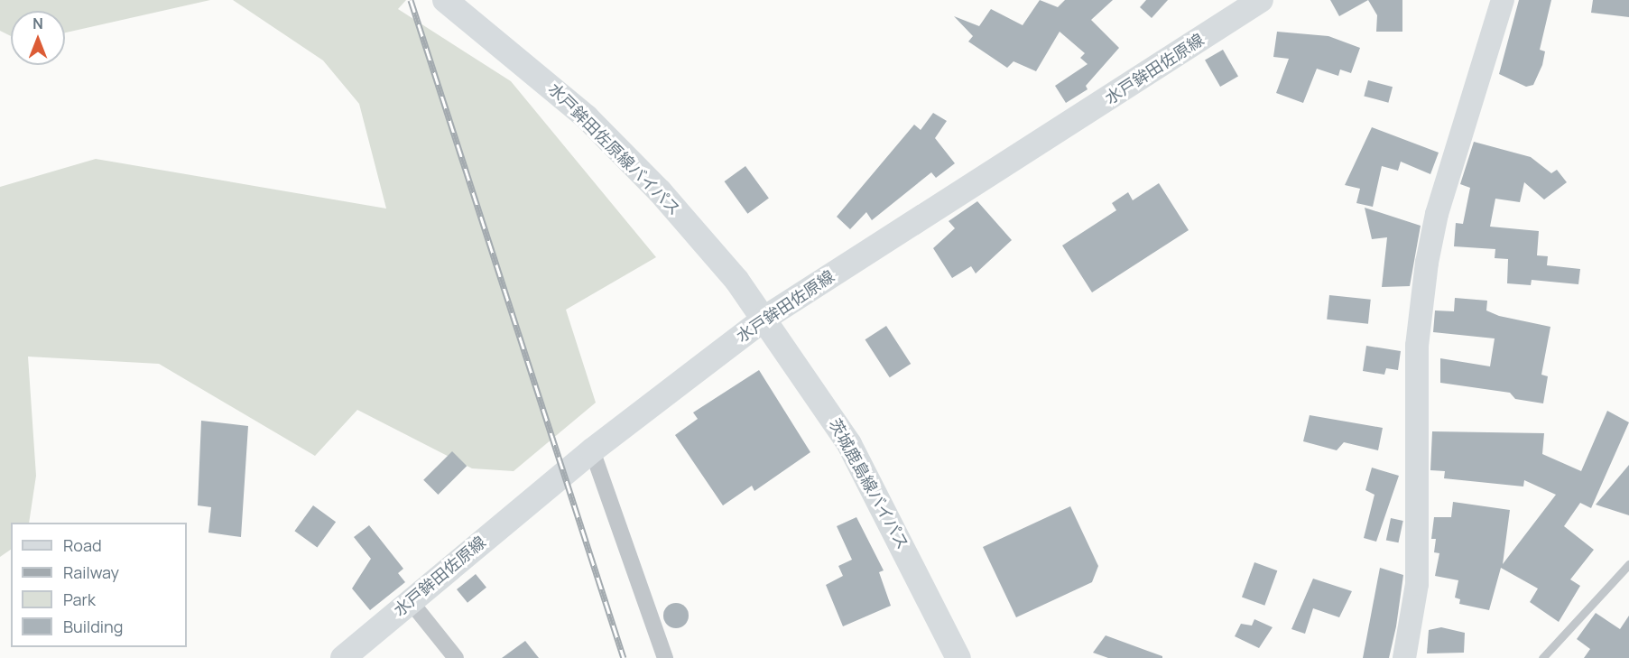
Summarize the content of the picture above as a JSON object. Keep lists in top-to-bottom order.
{
  "streets": {
    "main road": ["水戸鉾田佐原線", "水戸鉾田佐原線バイパス", "茨城鹿島線バイパス"]
  },
  "crossings": [
    ["水戸鉾田佐原線", "水戸鉾田佐原線バイパス"],
    ["水戸鉾田佐原線", "茨城鹿島線バイパス"],
    ["水戸鉾田佐原線バイパス", "茨城鹿島線バイパス"]
  ],
  "legend": [
    "Road",
    "Railway",
    "Park",
    "Building"
  ],
  "north": "top"
}
